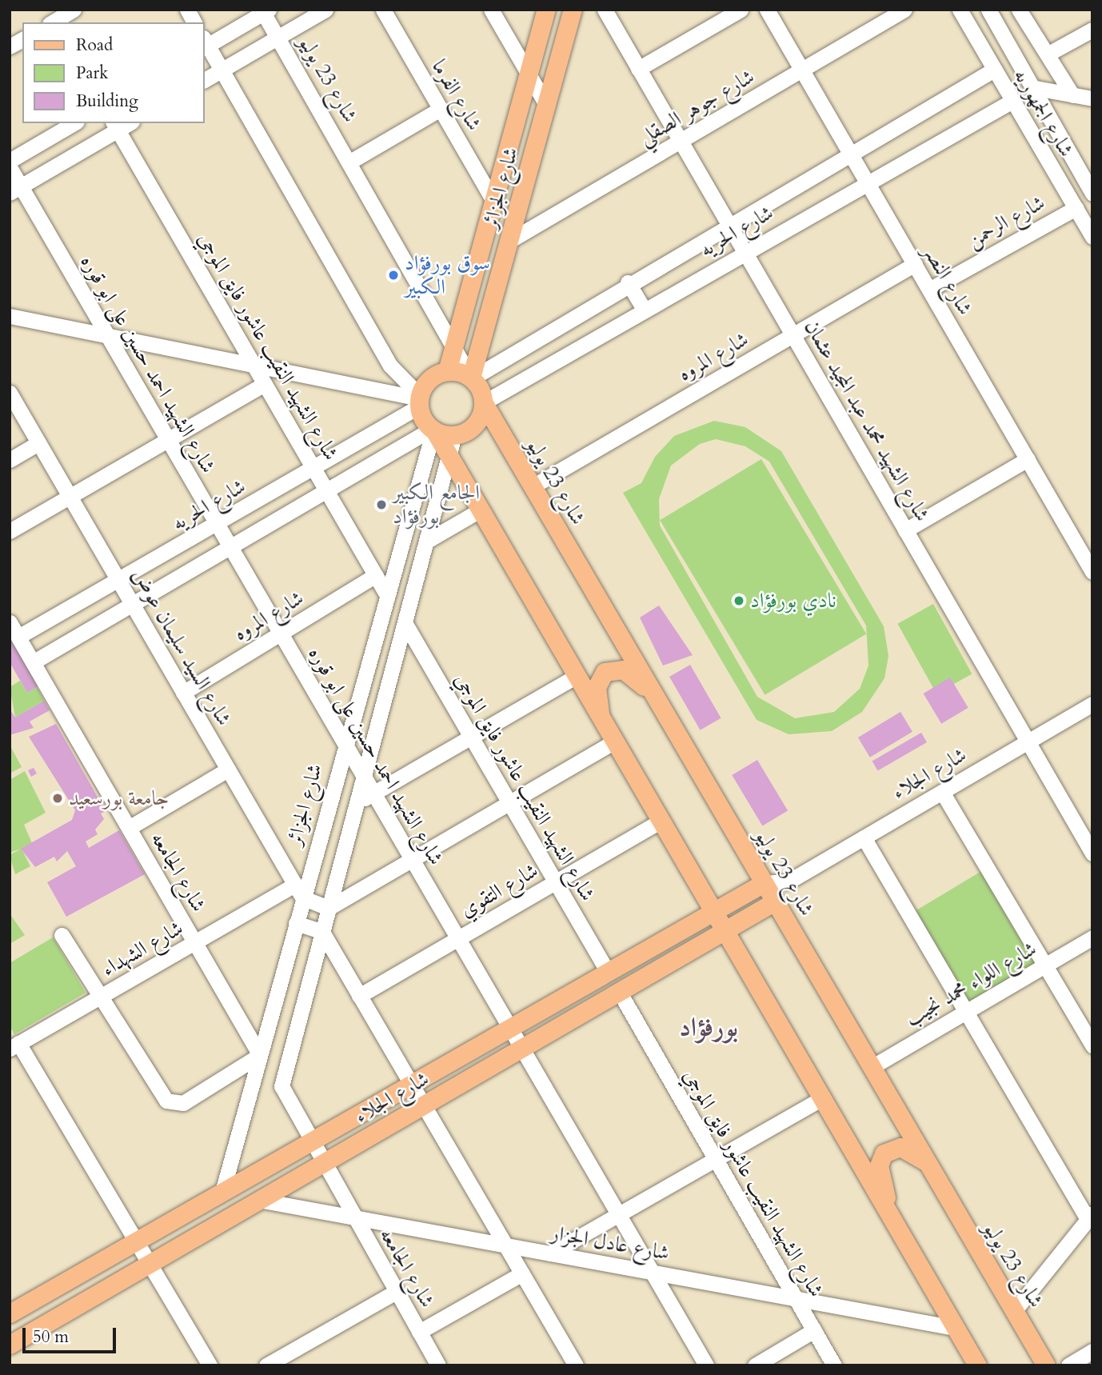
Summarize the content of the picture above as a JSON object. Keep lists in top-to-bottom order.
{
  "streets": {
    "main road": ["شارع 23 يوليو", "شارع الجزائر", "شارع الجلاء"],
    "street": [
      "شارع الفرما",
      "شارع جوهر الصقلي",
      "شارع الجمهوريه",
      "شارع الرحمن",
      "شارع الحريه",
      "شارع النصر",
      "شارع الشهيد النقيب عاشور فايق الموجي",
      "شارع المروه",
      "شارع الشهيد احمد حسين على ابو قوره",
      "شارع الشهيد محمد عبد المجيد عثمان",
      "شارع السيد سليمان عوض",
      "شارع الجامعه",
      "شارع التقوي",
      "شارع الشهداء",
      "شارع اللواء محمد نجيب",
      "شارع عادل الجزار"
    ]
  },
  "crossings": [
    ["شارع 23 يوليو", "شارع الجزائر"],
    ["شارع 23 يوليو", "شارع الحريه"],
    ["شارع 23 يوليو", "شارع المروه"],
    ["شارع 23 يوليو", "شارع الجلاء"],
    ["شارع 23 يوليو", "شارع اللواء محمد نجيب"],
    ["شارع الفرما", "شارع الجزائر"],
    ["شارع جوهر الصقلي", "شارع الجزائر"],
    ["شارع جوهر الصقلي", "شارع النصر"],
    ["شارع جوهر الصقلي", "شارع الشهيد محمد عبد المجيد عثمان"],
    ["شارع الجمهوريه", "شارع الرحمن"],
    ["شارع الجمهوريه", "شارع الحريه"],
    ["شارع الجزائر", "شارع الحريه"],
    ["شارع الجزائر", "شارع الشهيد النقيب عاشور فايق الموجي"],
    ["شارع الجزائر", "شارع الشهيد احمد حسين على ابو قوره"],
    ["شارع الجزائر", "شارع السيد سليمان عوض"],
    ["شارع الجزائر", "شارع الجلاء"],
    ["شارع الجزائر", "شارع الجامعه"],
    ["شارع الجزائر", "شارع الشهداء"],
    ["شارع الرحمن", "شارع النصر"],
    ["شارع الحريه", "شارع النصر"],
    ["شارع الحريه", "شارع الشهيد النقيب عاشور فايق الموجي"],
    ["شارع الحريه", "شارع الشهيد احمد حسين على ابو قوره"],
    ["شارع الحريه", "شارع الشهيد محمد عبد المجيد عثمان"],
    ["شارع الحريه", "شارع السيد سليمان عوض"],
    ["شارع الحريه", "شارع الجامعه"],
    ["شارع النصر", "شارع المروه"],
    ["شارع الشهيد النقيب عاشور فايق الموجي", "شارع المروه"],
    ["شارع الشهيد النقيب عاشور فايق الموجي", "شارع الجلاء"],
    ["شارع الشهيد النقيب عاشور فايق الموجي", "شارع التقوي"],
    ["شارع الشهيد النقيب عاشور فايق الموجي", "شارع عادل الجزار"],
    ["شارع المروه", "شارع الشهيد احمد حسين على ابو قوره"],
    ["شارع المروه", "شارع الشهيد محمد عبد المجيد عثمان"],
    ["شارع المروه", "شارع السيد سليمان عوض"],
    ["شارع الشهيد احمد حسين على ابو قوره", "شارع الجلاء"],
    ["شارع الشهيد احمد حسين على ابو قوره", "شارع التقوي"],
    ["شارع الشهيد احمد حسين على ابو قوره", "شارع عادل الجزار"],
    ["شارع الشهيد محمد عبد المجيد عثمان", "شارع الجلاء"],
    ["شارع السيد سليمان عوض", "شارع الشهداء"],
    ["شارع الجلاء", "شارع الجامعه"],
    ["شارع الجلاء", "شارع عادل الجزار"],
    ["شارع الجامعه", "شارع الشهداء"],
    ["شارع الجامعه", "شارع عادل الجزار"]
  ],
  "districts": ["بورفؤاد"],
  "places": [
    "سوق بورفؤاد الكبير",
    "الجامع الكبير بورفؤاد",
    "نادي بورفؤاد",
    "جامعة بورسعيد"
  ],
  "legend": ["Road", "Park", "Building"],
  "scale_bar": "50 m"
}
